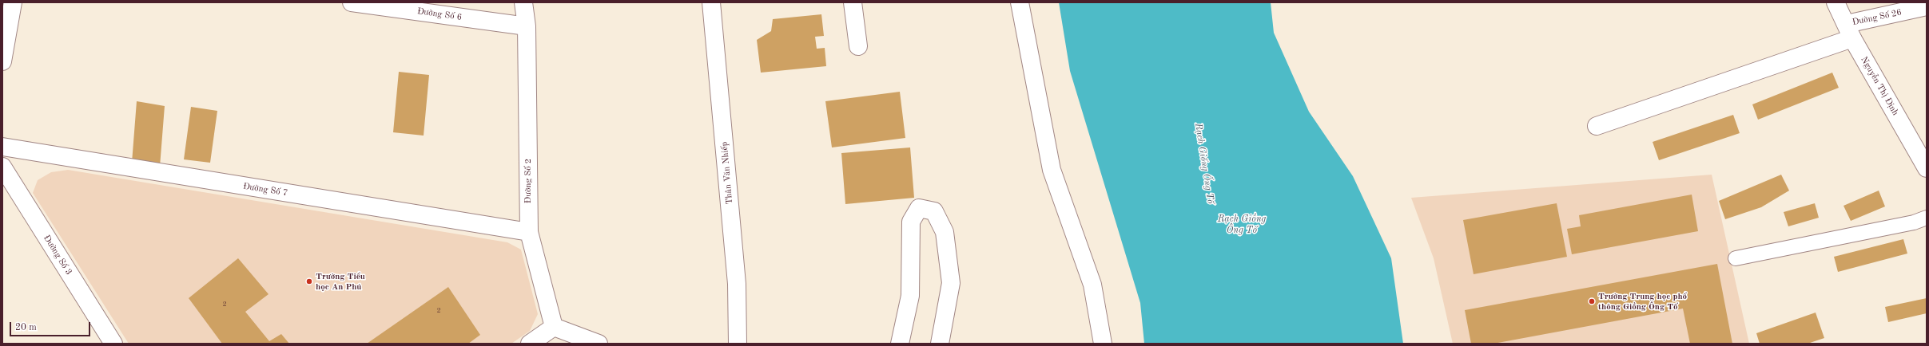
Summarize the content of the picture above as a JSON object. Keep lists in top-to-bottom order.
{
  "streets": {
    "street": [
      "Đường Số 6",
      "Đường Số 26",
      "Nguyễn Thị Định",
      "Thân Văn Nhiếp",
      "Đường Số 2",
      "Đường Số 7",
      "Đường Số 3"
    ]
  },
  "crossings": [
    ["Đường Số 6", "Đường Số 2"],
    ["Đường Số 26", "Nguyễn Thị Định"],
    ["Đường Số 2", "Đường Số 7"]
  ],
  "water": ["Rạch Giống Ống Tố", "Rạch Giồng Ông Tố"],
  "places": ["Trường Tiểu học An Phú", "Trường Trung học phổ thông Giồng Ông Tố"],
  "house_numbers": ["2", "2"],
  "scale_bar": "20 m"
}
